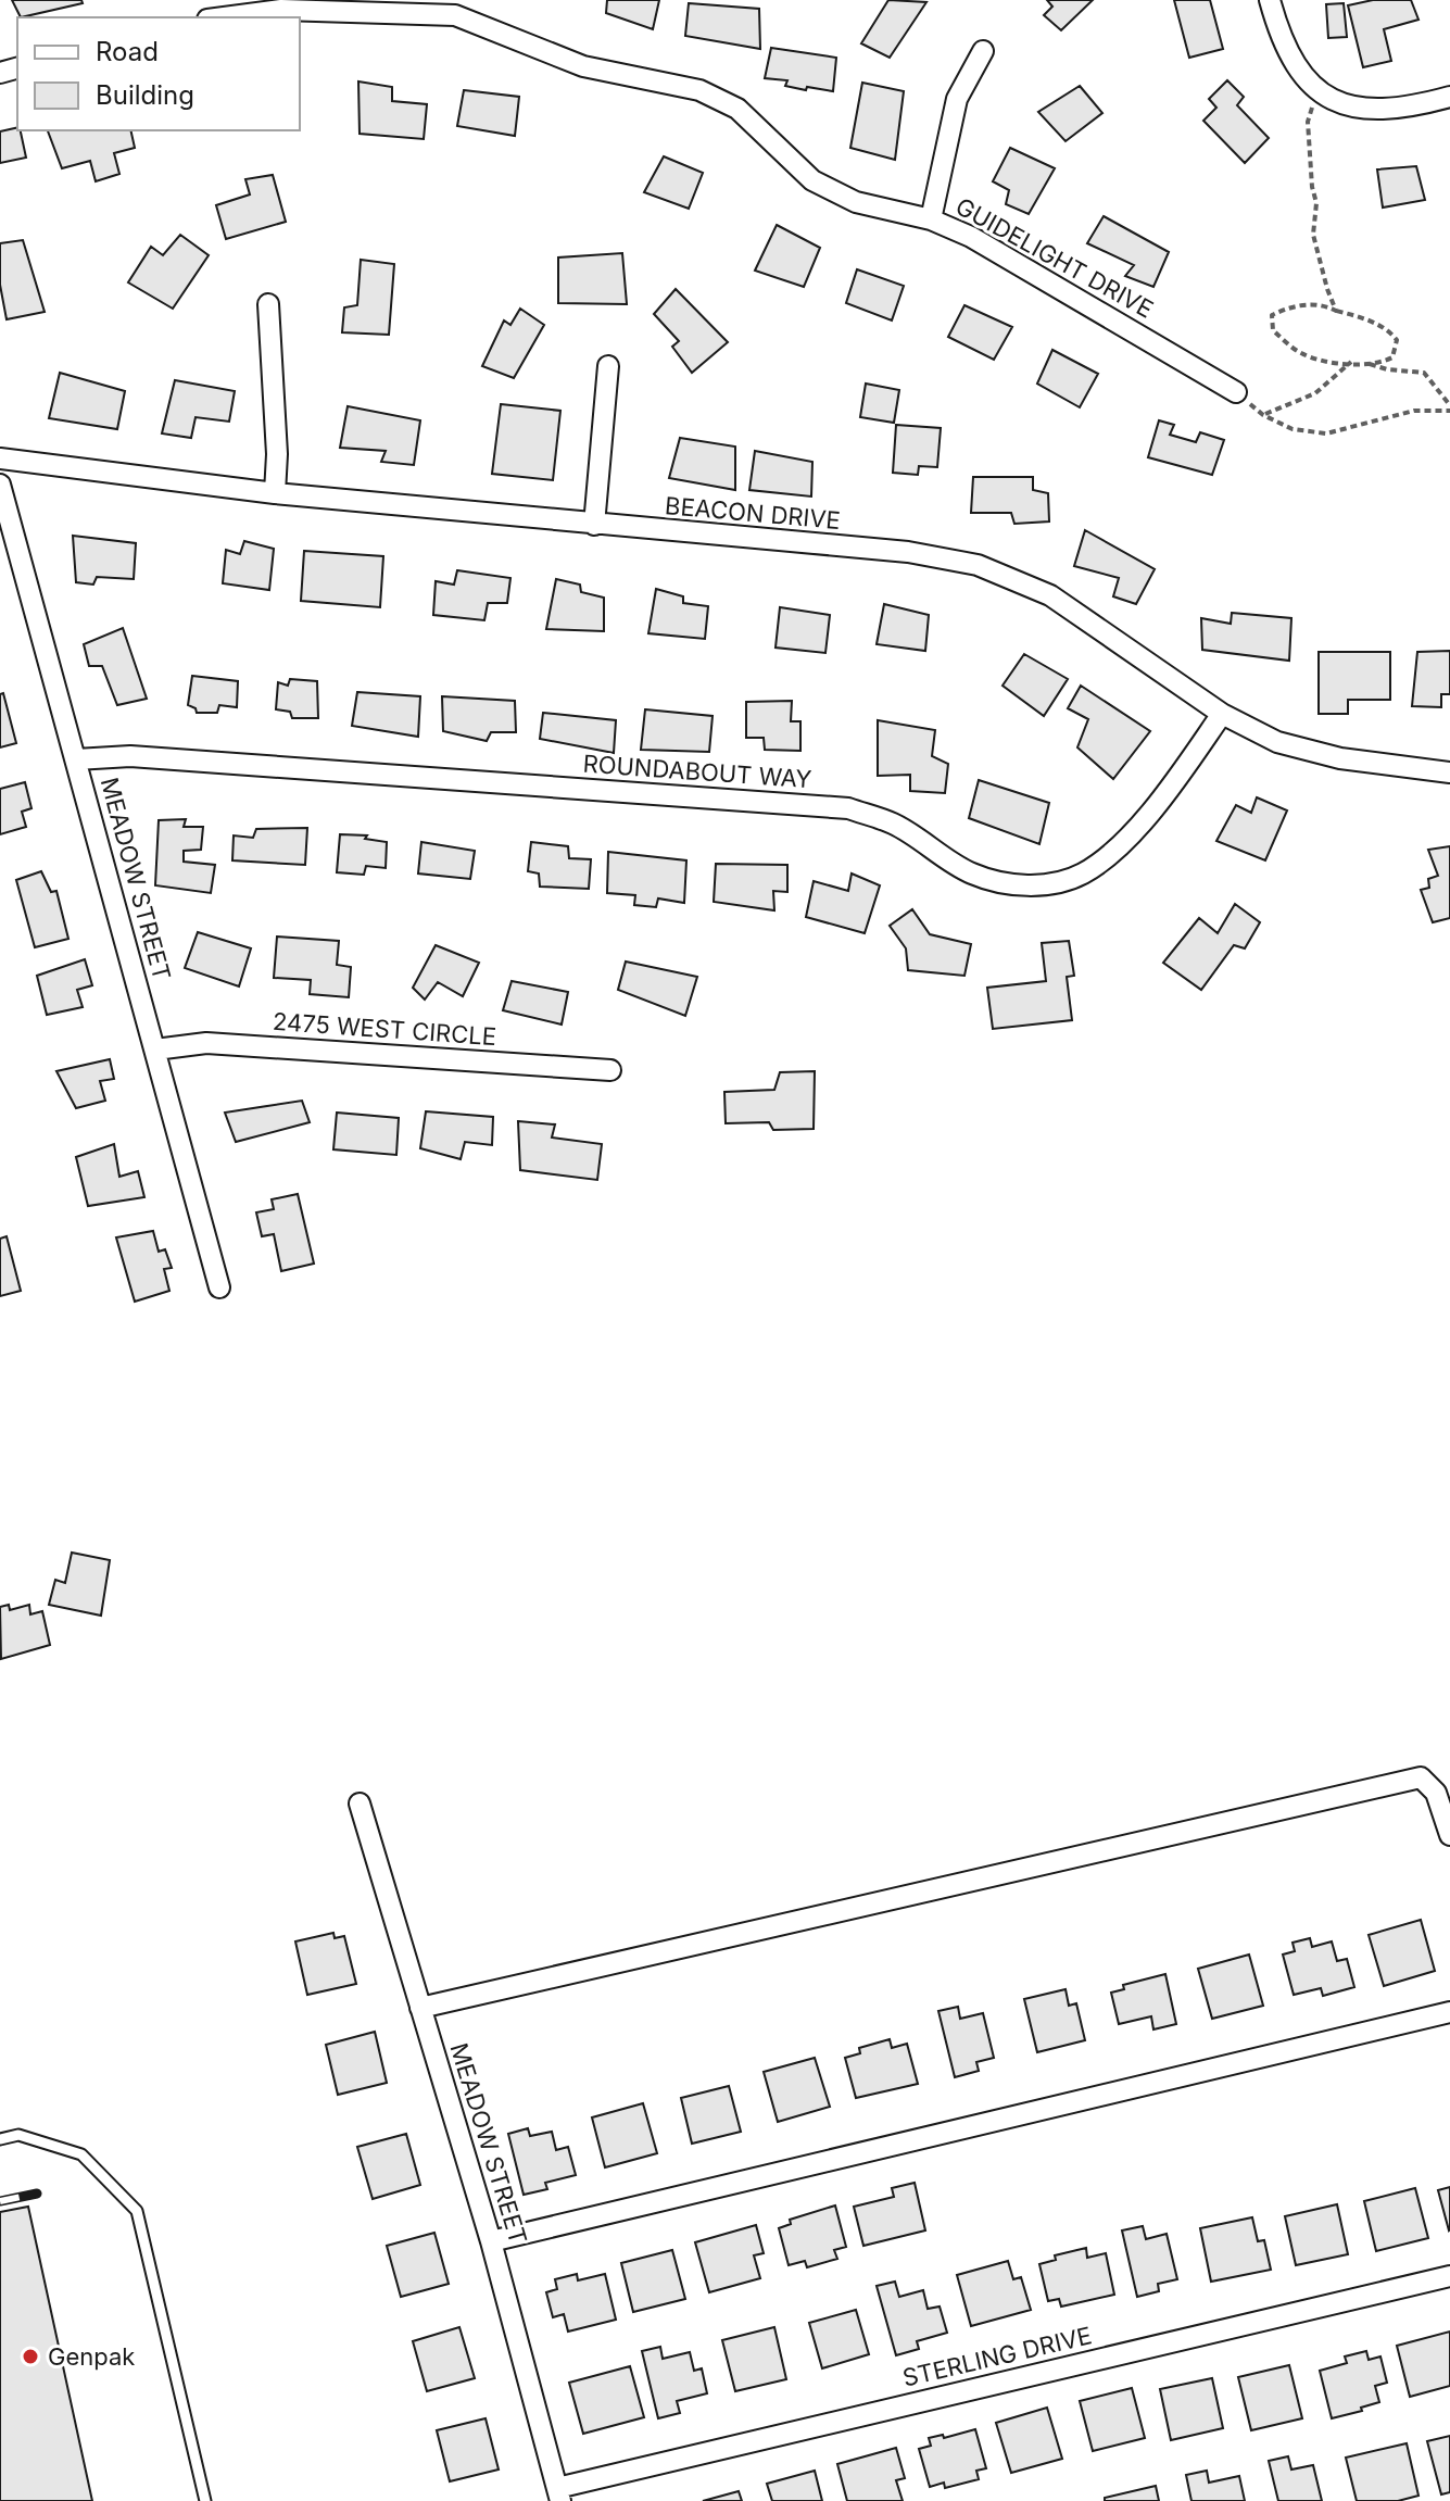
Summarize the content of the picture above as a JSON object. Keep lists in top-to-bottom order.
{
  "streets": {
    "street": [
      "GUIDELIGHT DRIVE",
      "BEACON DRIVE",
      "ROUNDABOUT WAY",
      "MEADOW STREET",
      "2475 WEST CIRCLE",
      "STERLING DRIVE"
    ]
  },
  "crossings": [
    ["BEACON DRIVE", "ROUNDABOUT WAY"],
    ["ROUNDABOUT WAY", "MEADOW STREET"],
    ["MEADOW STREET", "2475 WEST CIRCLE"],
    ["MEADOW STREET", "STERLING DRIVE"]
  ],
  "places": ["Genpak"],
  "legend": ["Road", "Building"]
}
